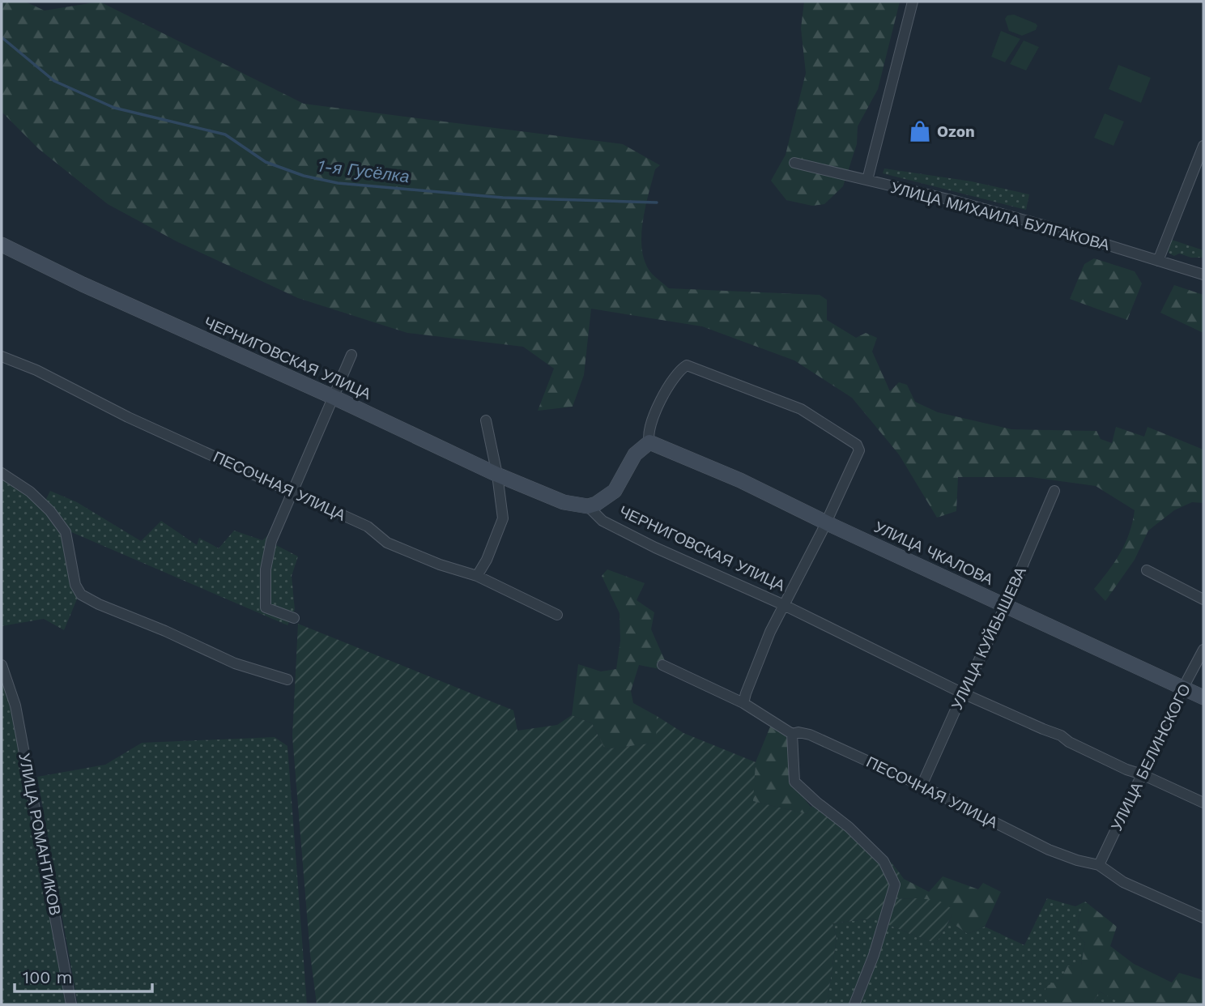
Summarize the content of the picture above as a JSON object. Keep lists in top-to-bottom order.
{
  "streets": {
    "street": [
      "УЛИЦА МИХАИЛА БУЛГАКОВА",
      "ЧЕРНИГОВСКАЯ УЛИЦА",
      "ПЕСОЧНАЯ УЛИЦА",
      "УЛИЦА ЧКАЛОВА",
      "УЛИЦА КУЙБЫШЕВА",
      "УЛИЦА БЕЛИНСКОГО",
      "УЛИЦА РОМАНТИКОВ"
    ]
  },
  "crossings": [
    ["ЧЕРНИГОВСКАЯ УЛИЦА", "УЛИЦА КУЙБЫШЕВА"],
    ["ЧЕРНИГОВСКАЯ УЛИЦА", "УЛИЦА БЕЛИНСКОГО"],
    ["ПЕСОЧНАЯ УЛИЦА", "УЛИЦА КУЙБЫШЕВА"],
    ["ПЕСОЧНАЯ УЛИЦА", "УЛИЦА БЕЛИНСКОГО"],
    ["УЛИЦА ЧКАЛОВА", "УЛИЦА КУЙБЫШЕВА"],
    ["УЛИЦА ЧКАЛОВА", "УЛИЦА БЕЛИНСКОГО"]
  ],
  "water": ["1-я Гусёлка"],
  "places": {
    "shop": ["Ozon"]
  },
  "scale_bar": "100 m"
}
